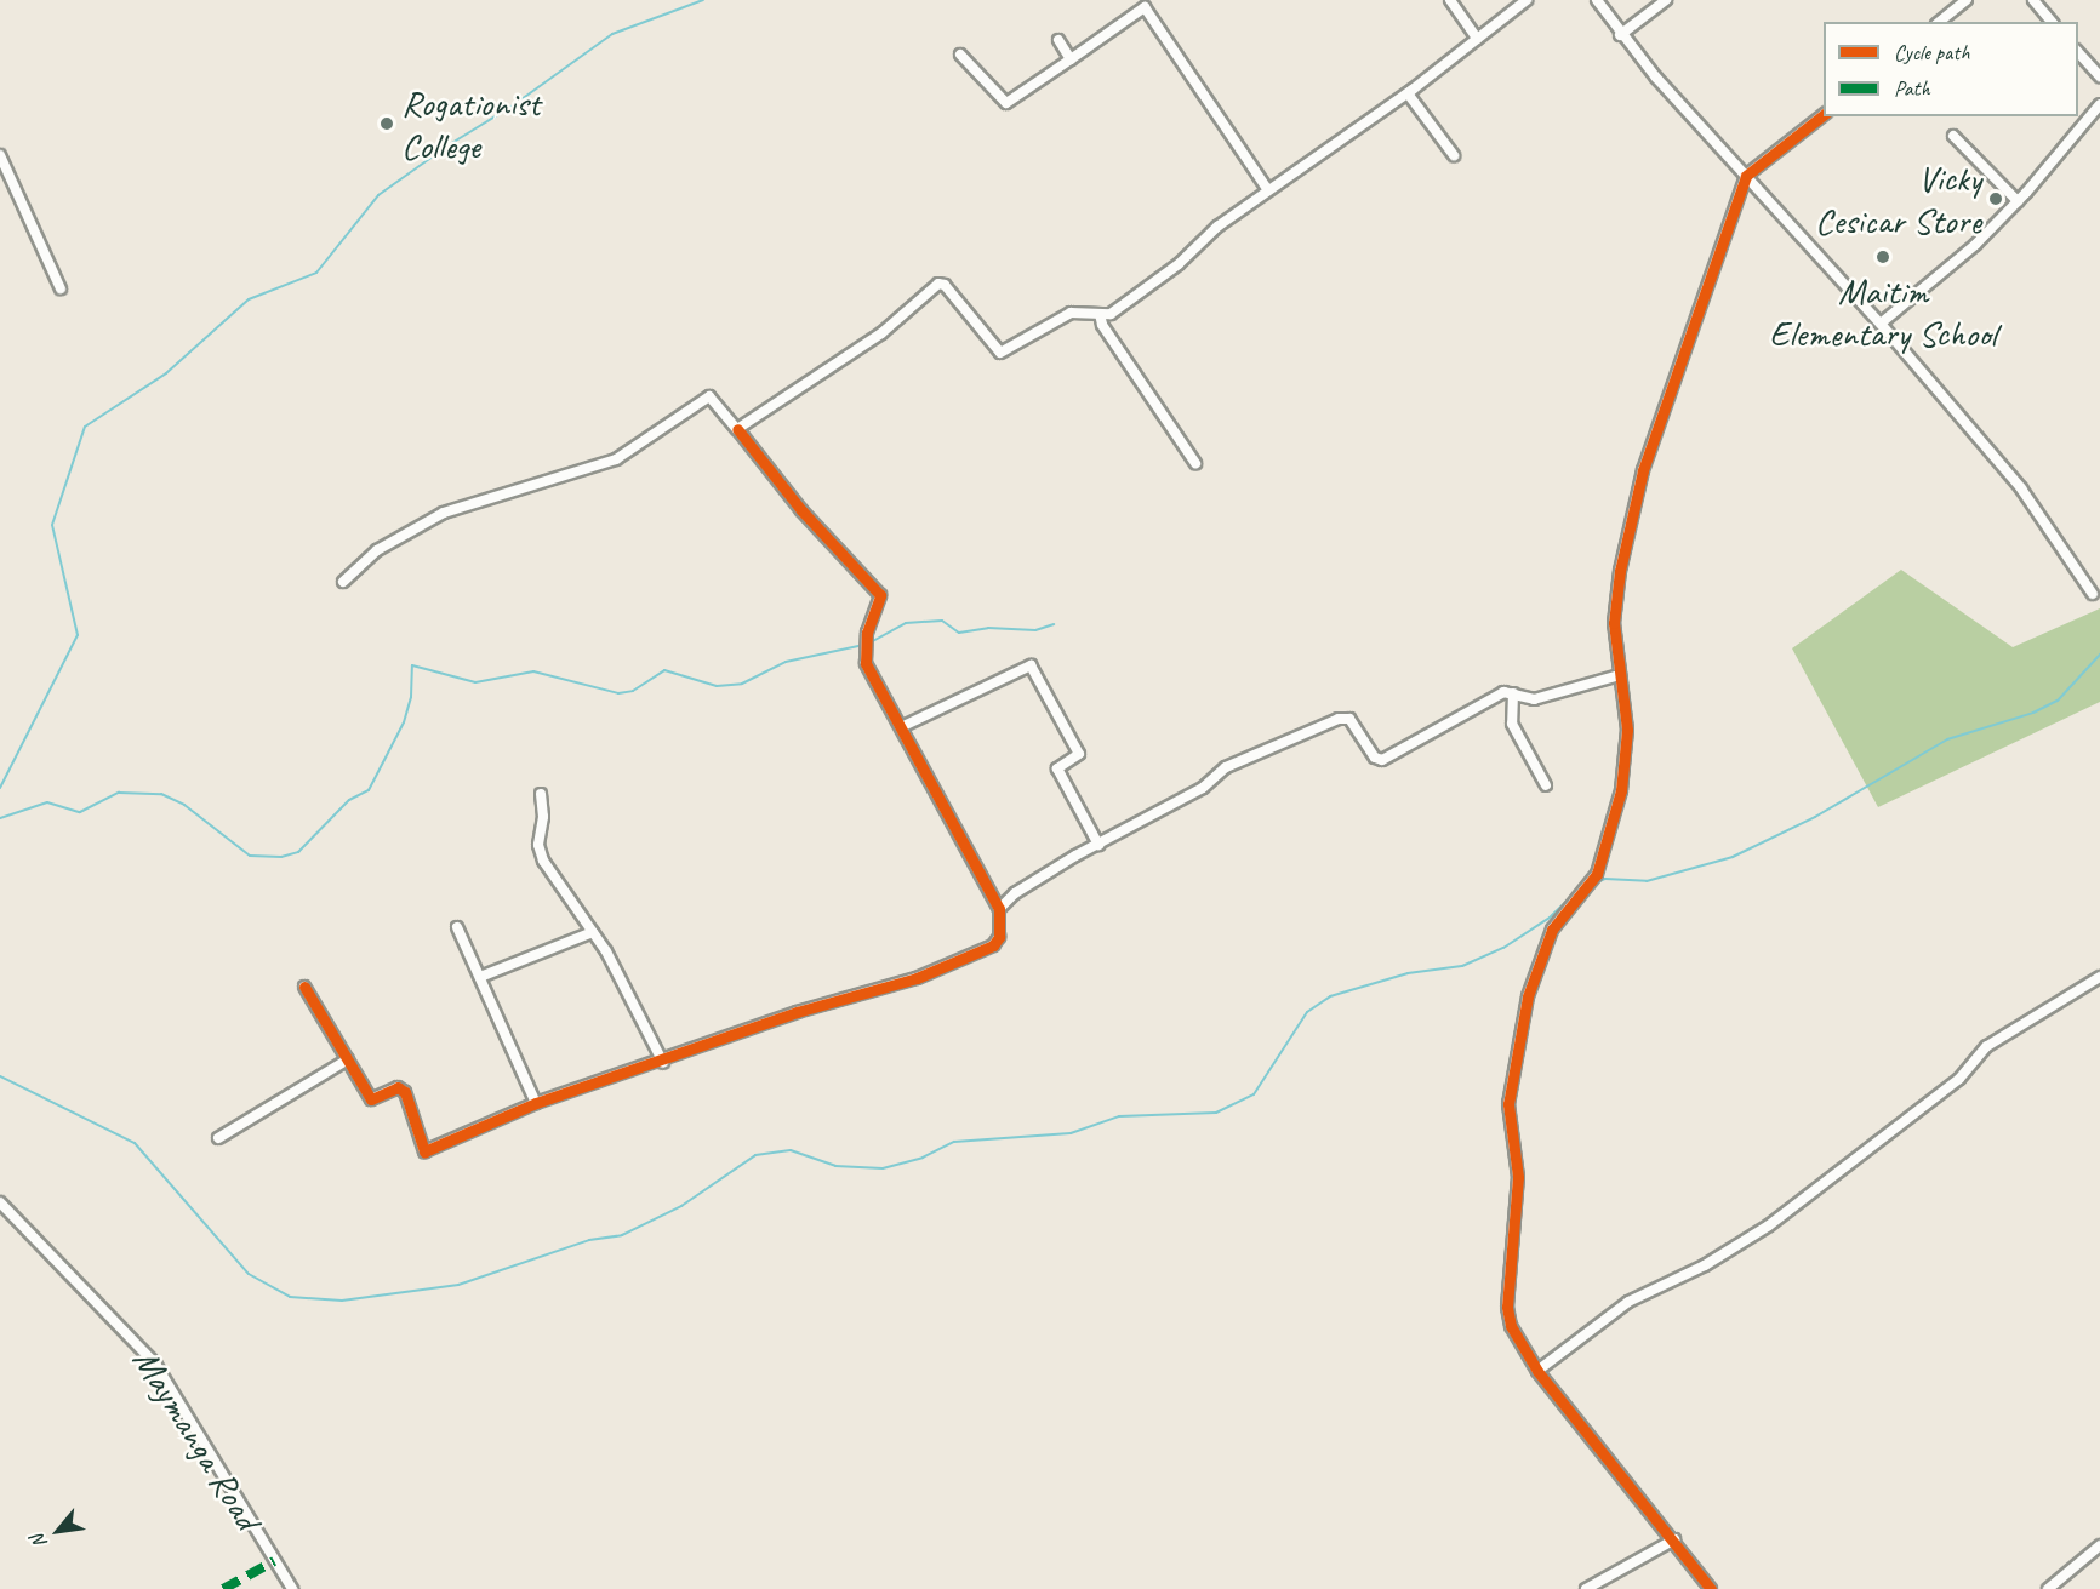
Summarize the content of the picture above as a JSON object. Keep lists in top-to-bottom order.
{
  "streets": {
    "street": ["Maymanga Road"]
  },
  "places": ["Rogationist College", "Vicky Cesicar Store", "Maitim Elementary School"],
  "legend": ["Cycle path", "Path"],
  "north": "bottom left"
}
